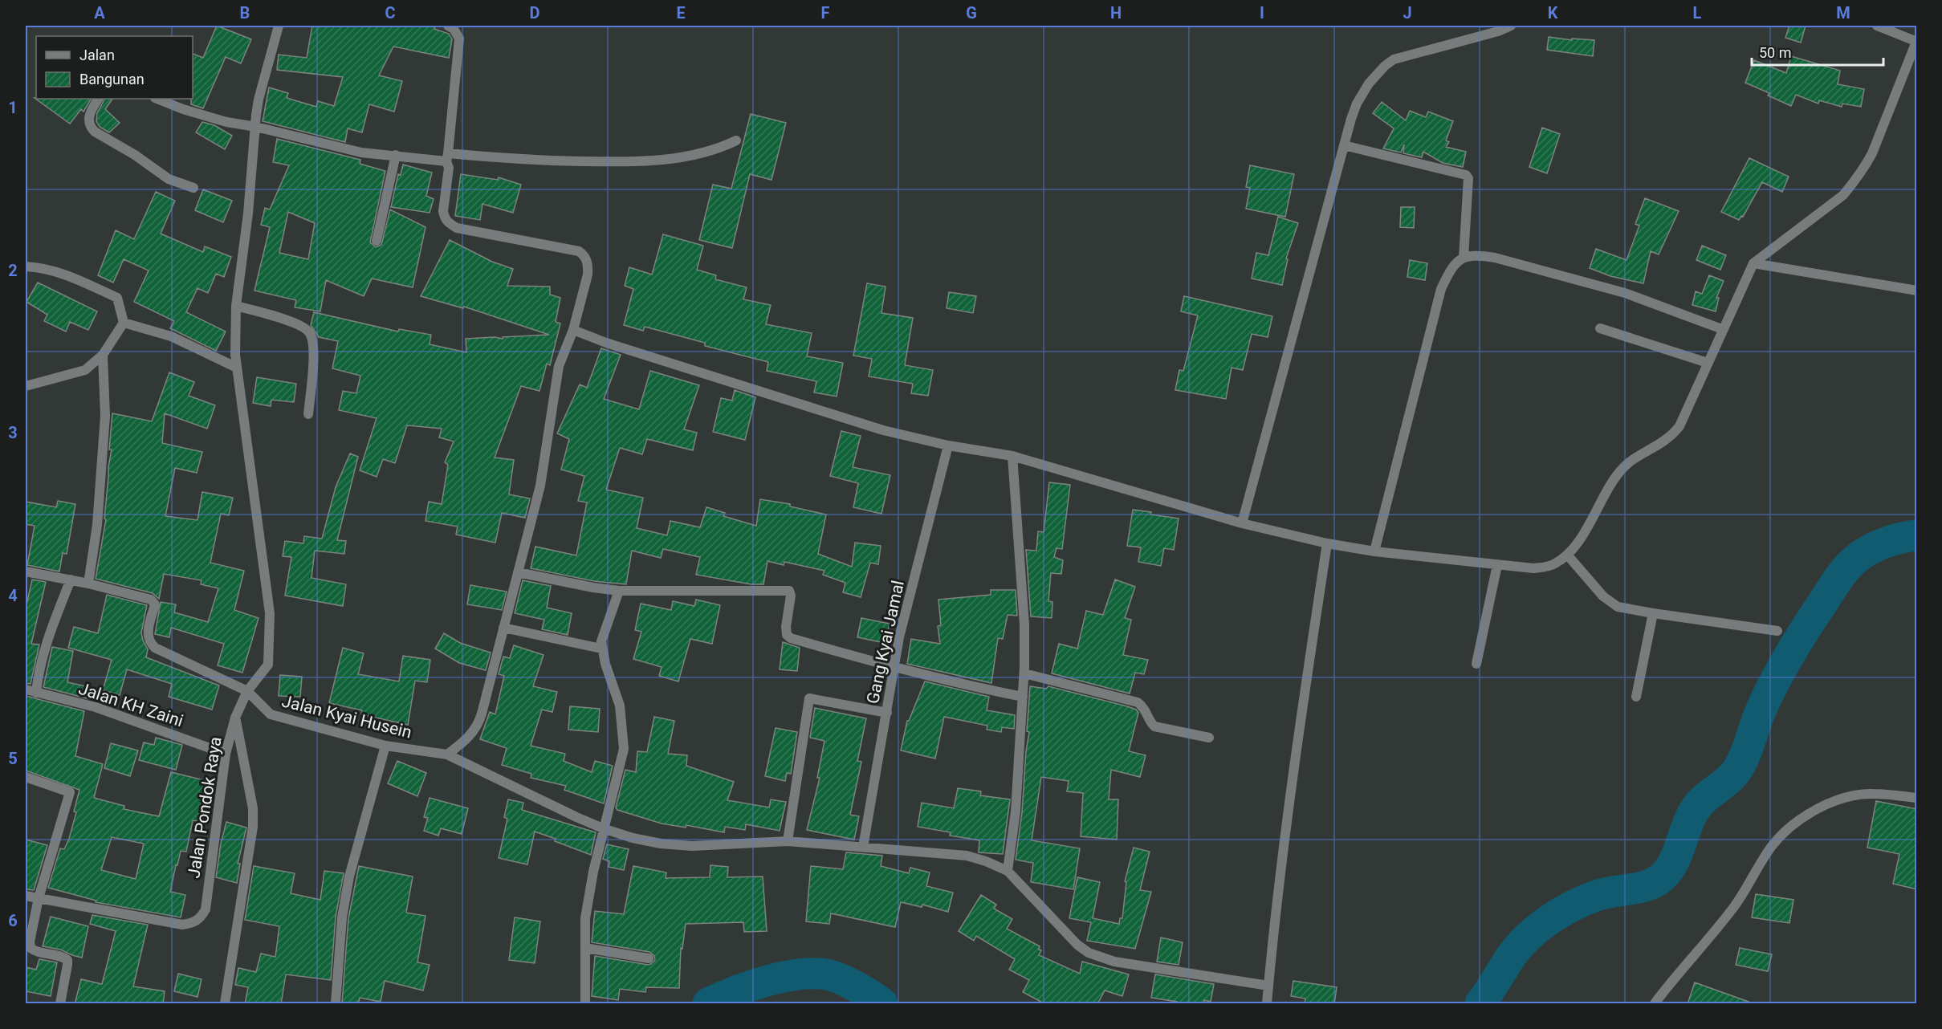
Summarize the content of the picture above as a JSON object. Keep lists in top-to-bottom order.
{
  "streets": {
    "street": [
      "Gang Kyai Jamal",
      "Jalan KH Zaini",
      "Jalan Kyai Husein",
      "Jalan Pondok Raya"
    ]
  },
  "crossings": [
    ["Gang Kyai Jamal", "Jalan Kyai Husein"],
    ["Jalan KH Zaini", "Jalan Pondok Raya"],
    ["Jalan Kyai Husein", "Jalan Pondok Raya"]
  ],
  "legend": ["Jalan", "Bangunan"],
  "scale_bar": "50 m",
  "grid": {
    "columns": [
      "A",
      "B",
      "C",
      "D",
      "E",
      "F",
      "G",
      "H",
      "I",
      "J",
      "K",
      "L",
      "M"
    ],
    "rows": [
      "1",
      "2",
      "3",
      "4",
      "5",
      "6"
    ]
  }
}
